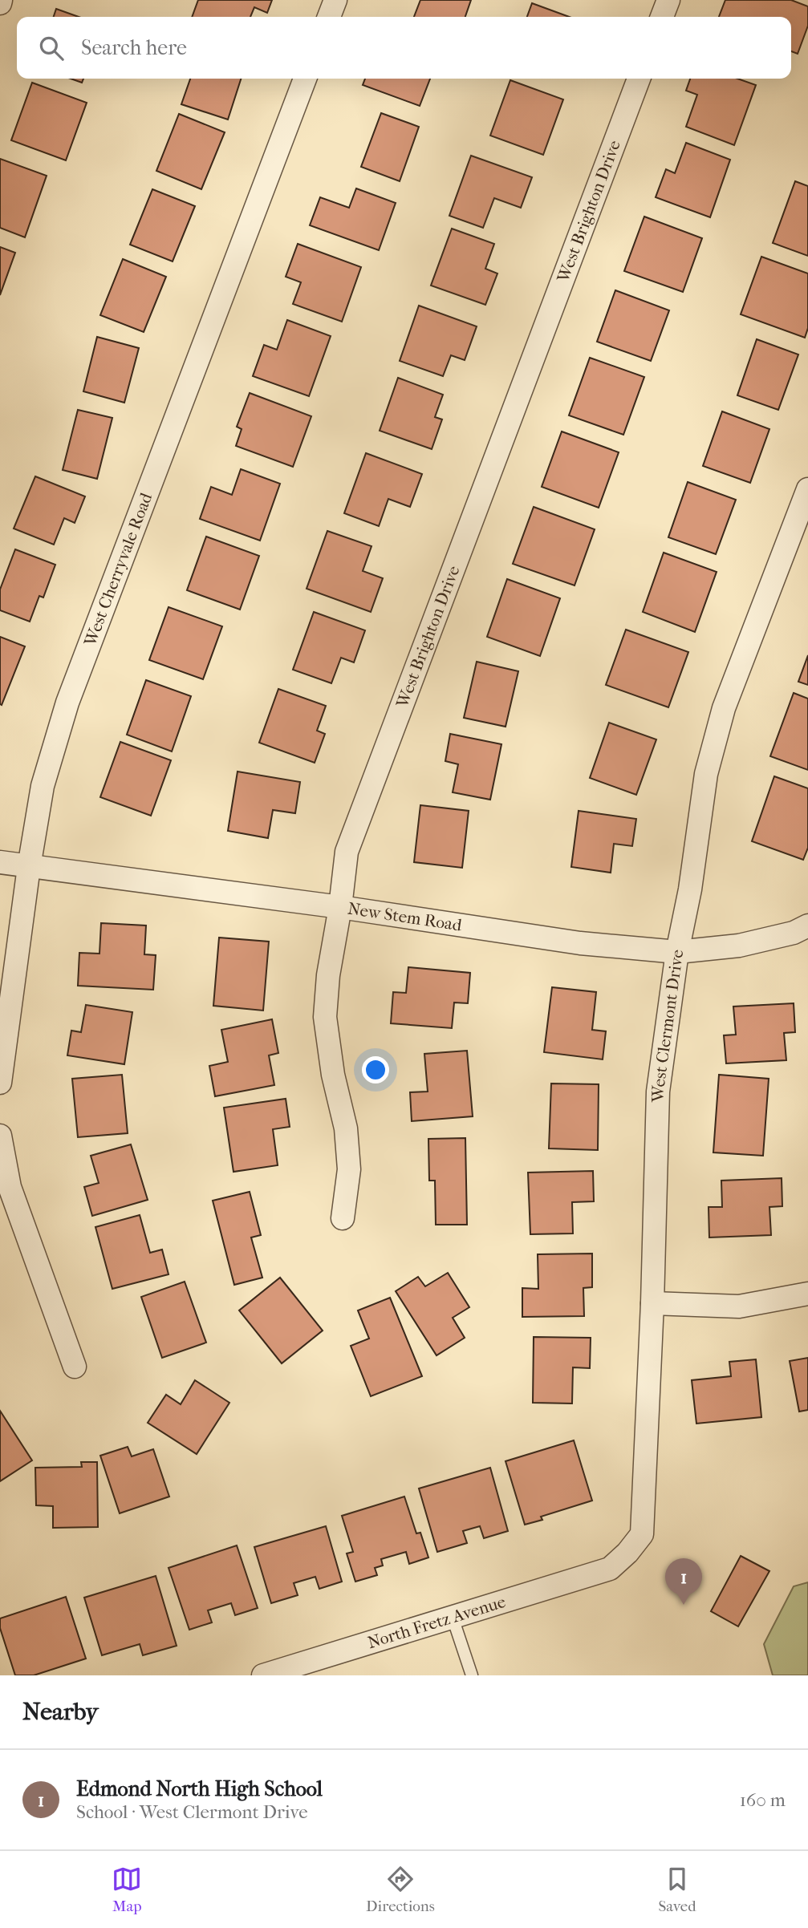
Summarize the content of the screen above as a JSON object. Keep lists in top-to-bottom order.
{
  "streets": {
    "street": [
      "West Brighton Drive",
      "West Cherryvale Road",
      "New Stem Road",
      "West Clermont Drive",
      "North Fretz Avenue"
    ]
  },
  "crossings": [
    ["West Brighton Drive", "New Stem Road"],
    ["West Cherryvale Road", "New Stem Road"],
    ["New Stem Road", "West Clermont Drive"],
    ["West Clermont Drive", "North Fretz Avenue"]
  ],
  "page": {
    "search": "Search here",
    "pins": "1",
    "heading": "Nearby",
    "list": [
      {
        "mark": "1",
        "name": "Edmond North High School",
        "note": "School · West Clermont Drive",
        "value": "160 m"
      }
    ],
    "nav": ["Map", "Directions", "Saved"]
  }
}
